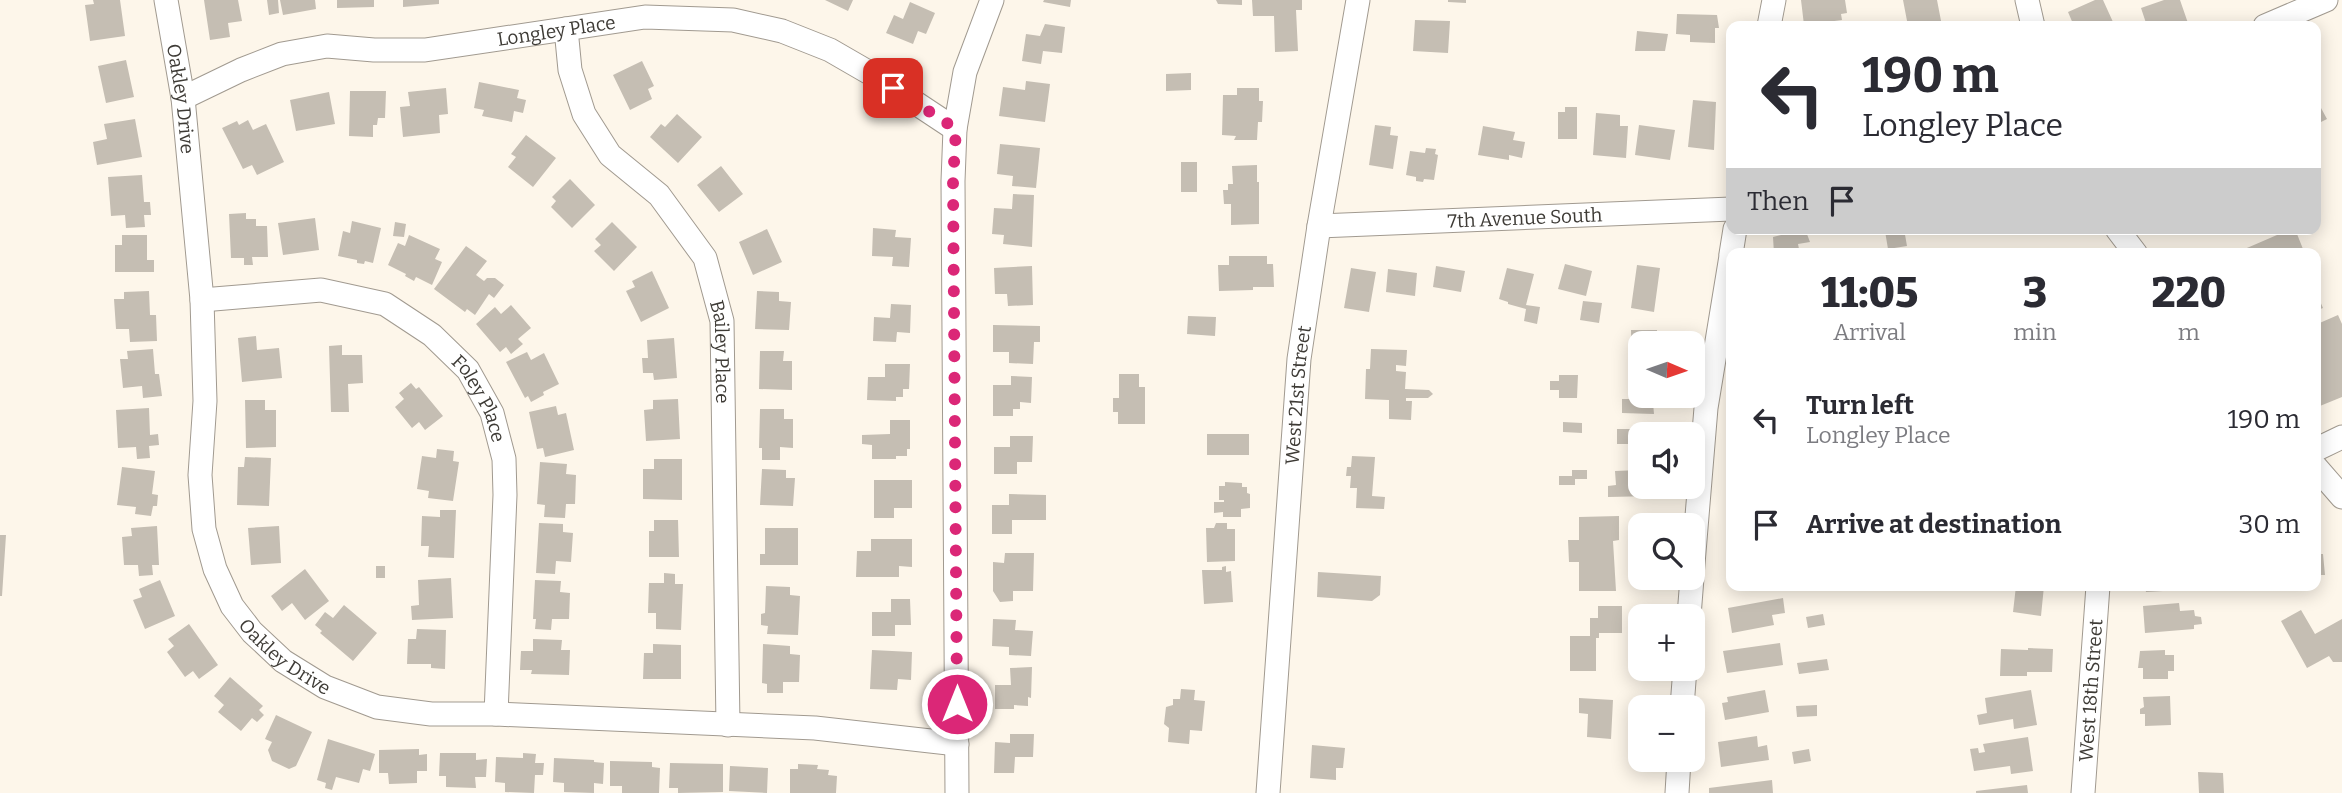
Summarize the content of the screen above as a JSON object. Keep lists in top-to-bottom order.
{
  "streets": {
    "street": [
      "Longley Place",
      "Oakley Drive",
      "7th Avenue South",
      "Bailey Place",
      "West 21st Street",
      "Foley Place",
      "West 18th Street"
    ]
  },
  "crossings": [
    ["Longley Place", "Oakley Drive"],
    ["Longley Place", "Bailey Place"],
    ["Oakley Drive", "Bailey Place"],
    ["Oakley Drive", "Foley Place"],
    ["7th Avenue South", "West 21st Street"]
  ],
  "north": "right",
  "page": {
    "turn": ["190 m", "Longley Place"],
    "then": "Then",
    "eta": [
      "11:05",
      "Arrival",
      "3",
      "min",
      "220",
      "m"
    ],
    "map_buttons": ["+", "−"],
    "list": [
      {
        "name": "Turn left",
        "note": "Longley Place",
        "value": "190 m"
      },
      {
        "name": "Arrive at destination",
        "value": "30 m"
      }
    ]
  }
}
